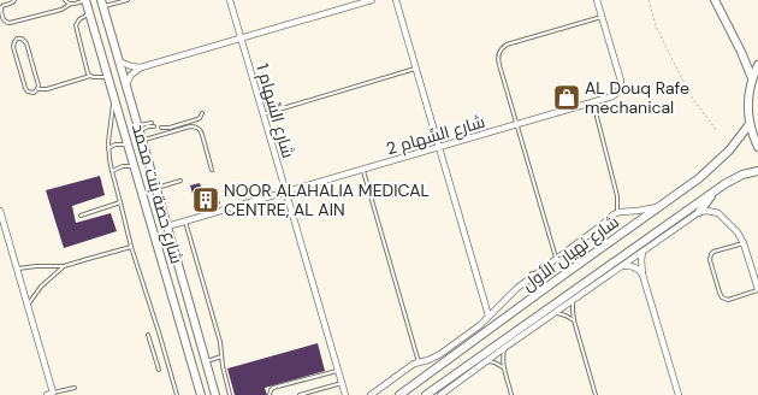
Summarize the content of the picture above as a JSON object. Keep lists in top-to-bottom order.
{
  "streets": {
    "main road": ["شارع حصة بنت محمد", "شارع نهيان الأول"],
    "street": ["شارع السِّهام 1", "شارع السِّهام 2"]
  },
  "crossings": [
    ["شارع السِّهام 1", "شارع السِّهام 2"],
    ["شارع السِّهام 2", "شارع حصة بنت محمد"]
  ],
  "places": {
    "shop": ["AL Douq Rafe mechanical"],
    "building": ["NOOR ALAHALIA MEDICAL CENTRE, AL AIN"]
  }
}
